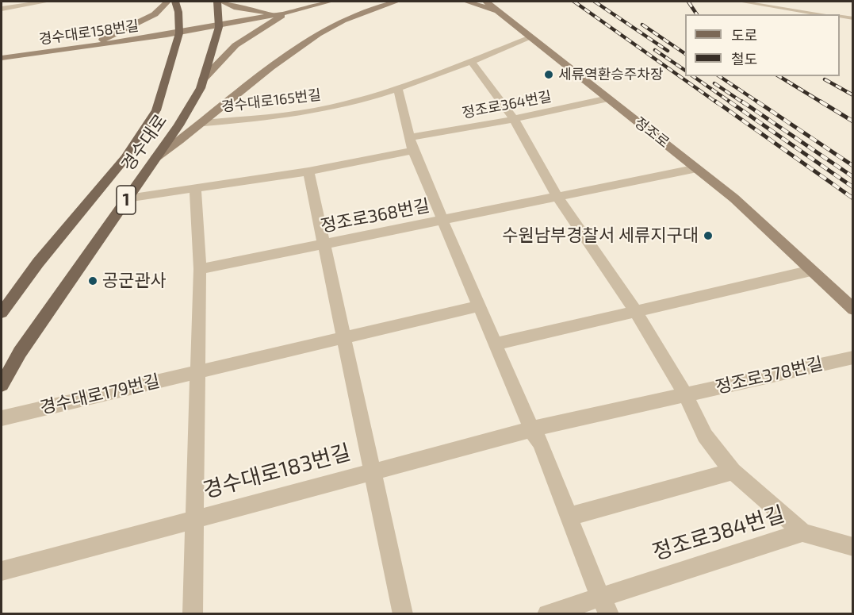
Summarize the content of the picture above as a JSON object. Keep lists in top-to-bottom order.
{
  "streets": {
    "main road": [
      "경수대로158번길",
      "정조로",
      "경수대로",
      "1"
    ],
    "street": [
      "경수대로165번길",
      "정조로364번길",
      "정조로368번길",
      "정조로378번길",
      "경수대로179번길",
      "경수대로183번길",
      "정조로384번길"
    ]
  },
  "crossings": [
    ["경수대로158번길", "경수대로"],
    ["경수대로165번길", "정조로"],
    ["정조로364번길", "정조로"],
    ["정조로", "정조로368번길"],
    ["정조로378번길", "경수대로183번길"]
  ],
  "places": ["세류역환승주차장", "수원남부경찰서 세류지구대", "공군관사"],
  "legend": ["도로", "철도"]
}
